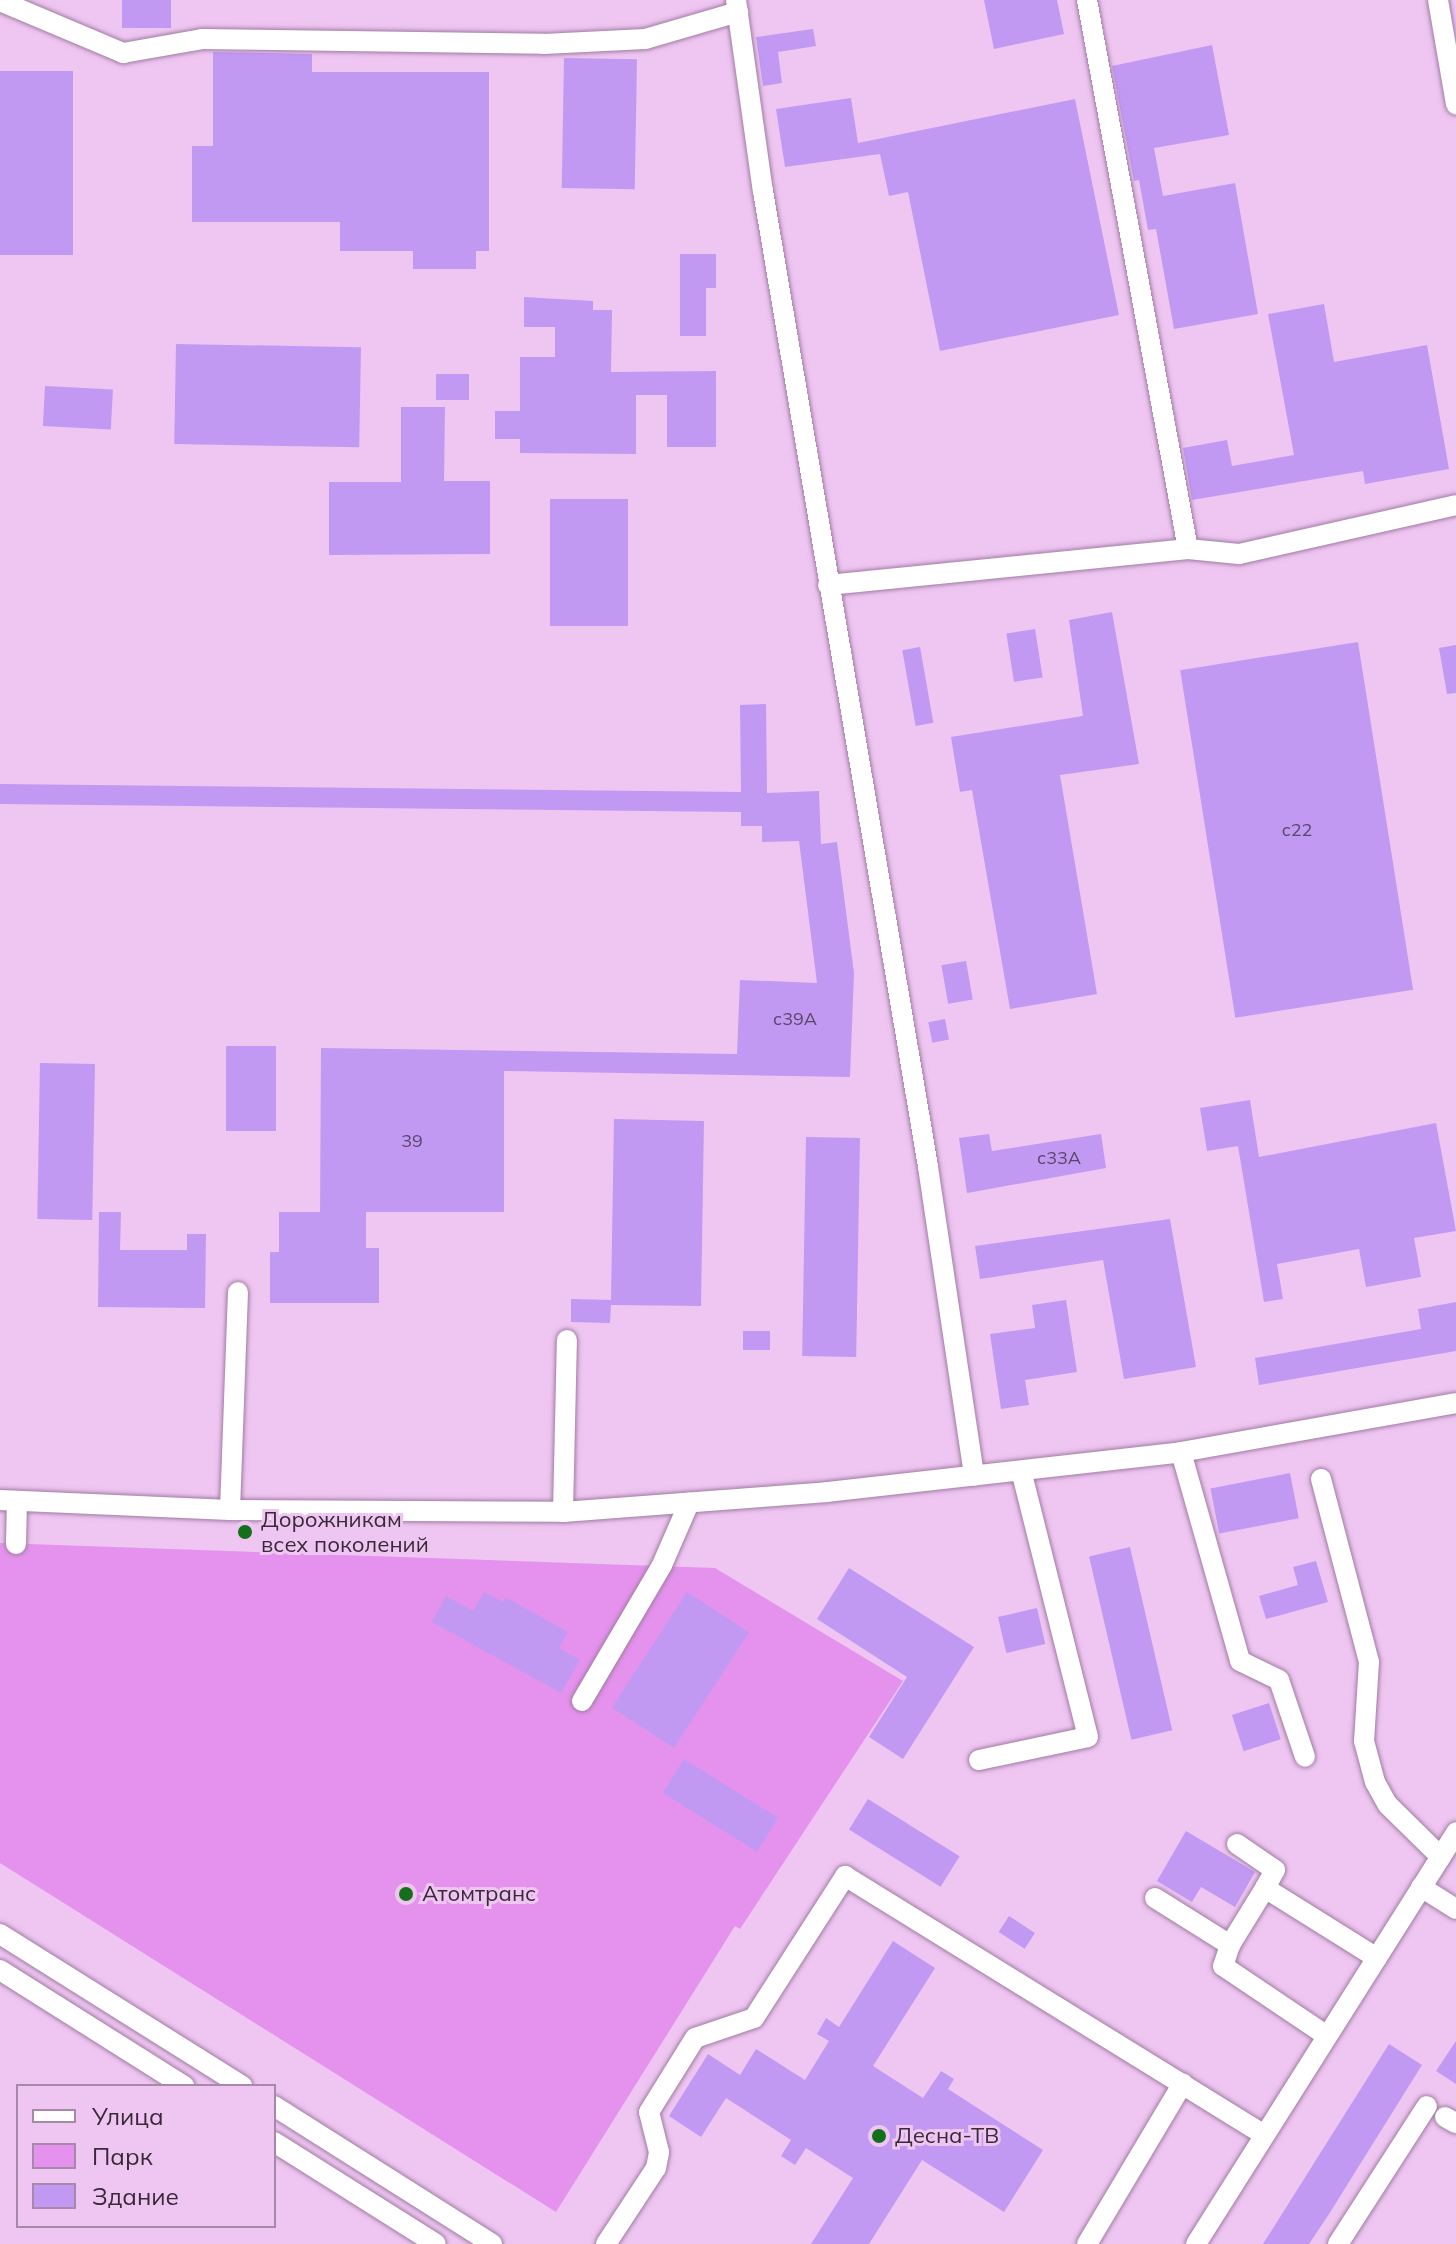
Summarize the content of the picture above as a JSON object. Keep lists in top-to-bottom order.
{
  "places": ["Дорожникам всех поколений", "Атомтранс", "Десна-ТВ"],
  "house_numbers": [
    "с22",
    "с39А",
    "39",
    "с33А"
  ],
  "legend": ["Улица", "Парк", "Здание"]
}
